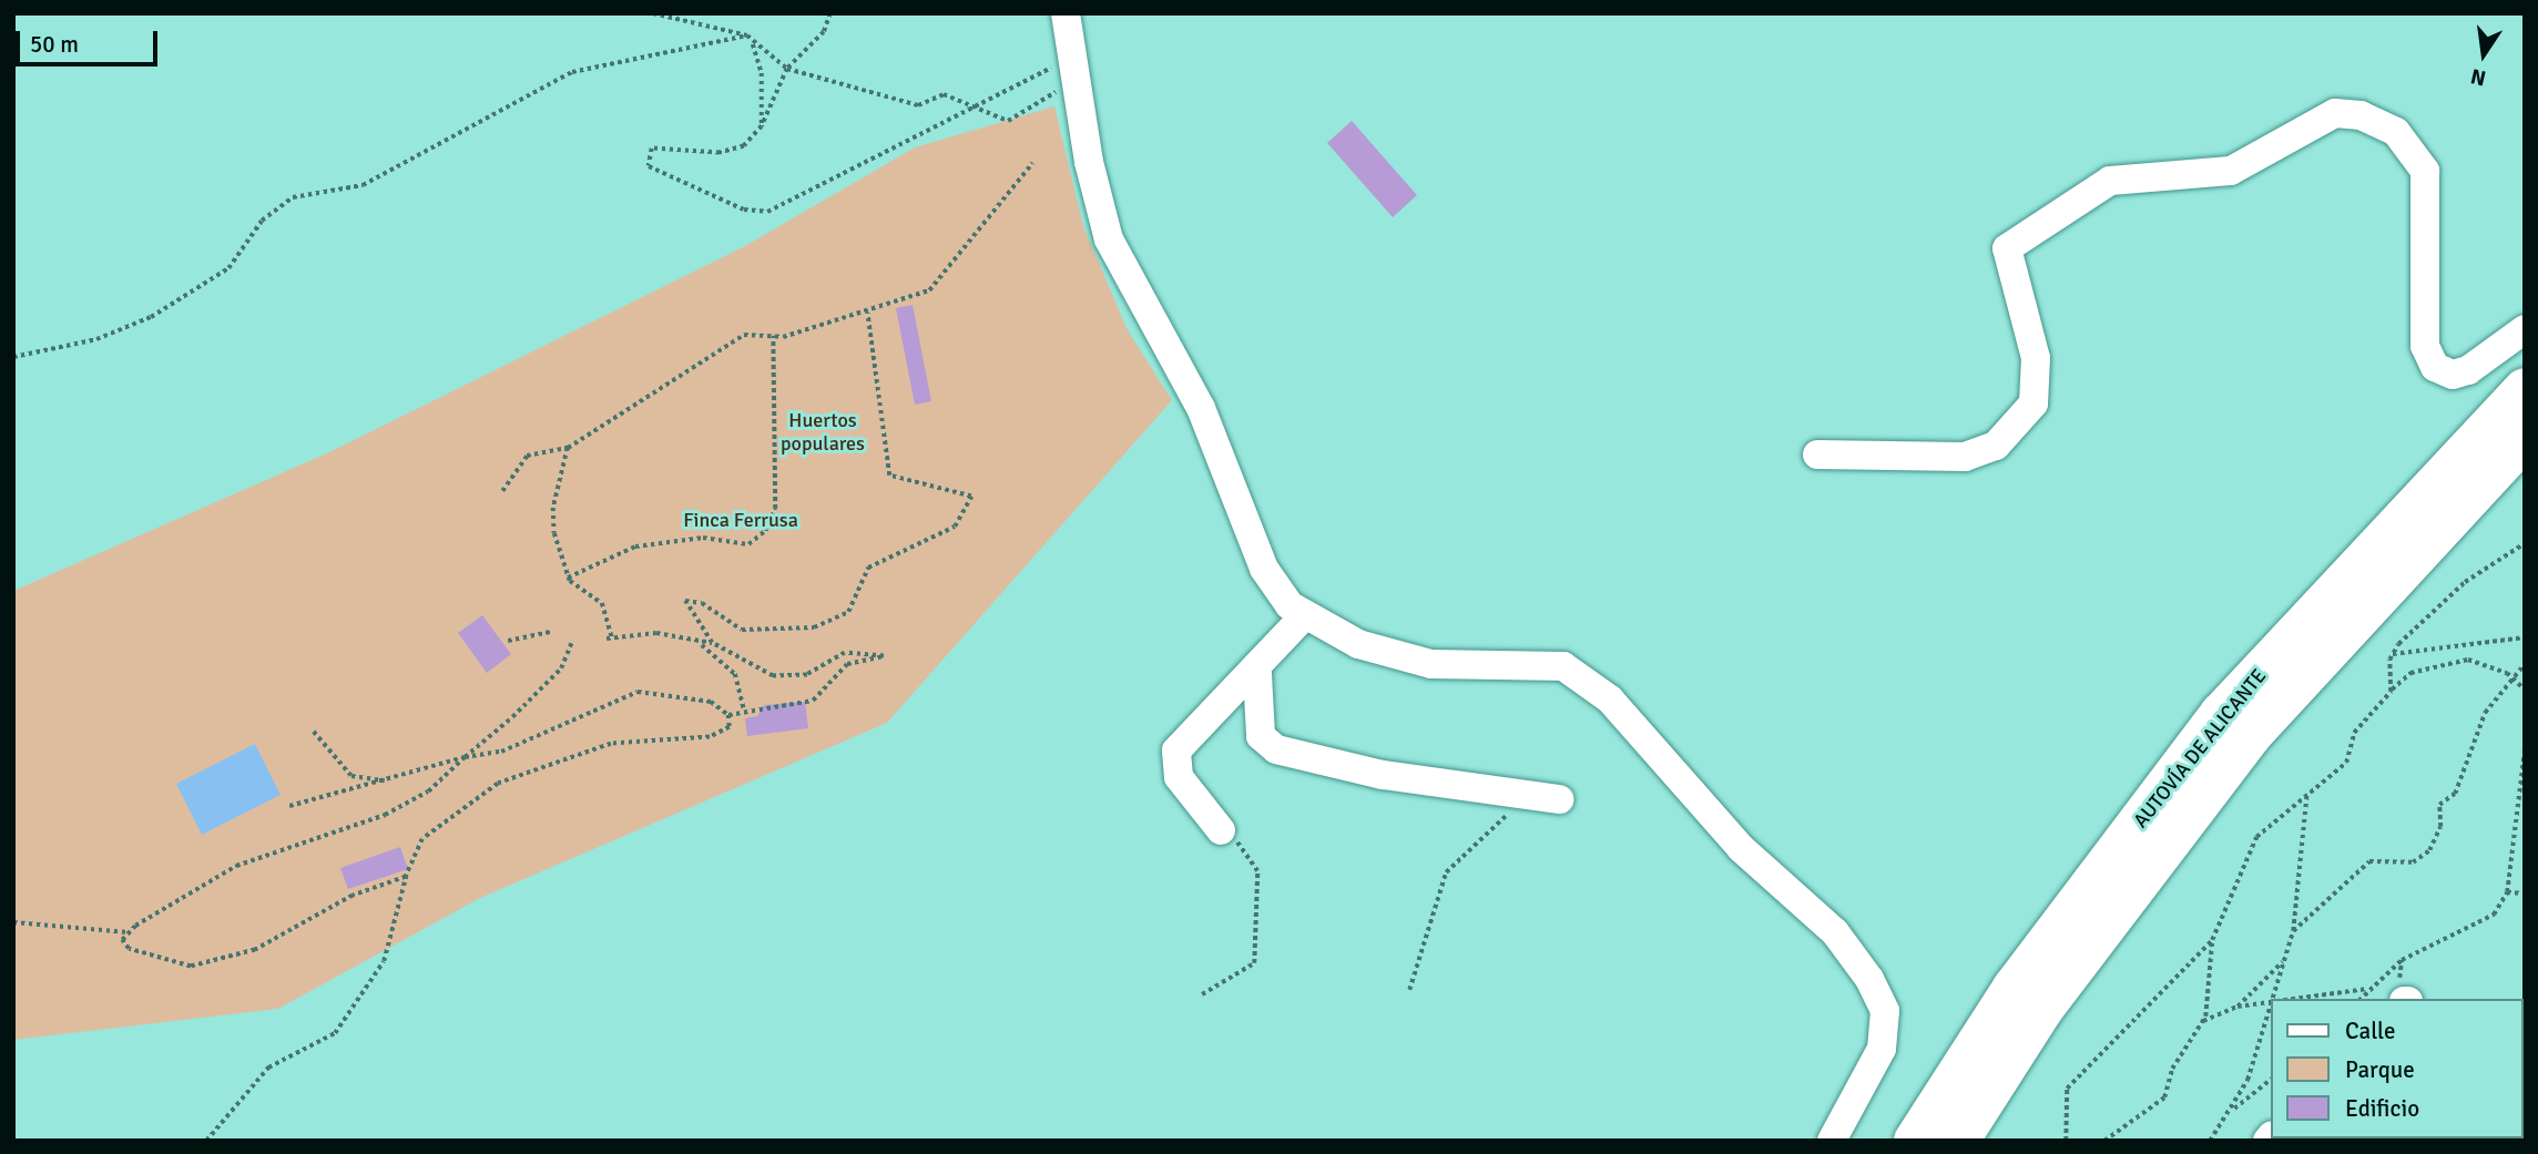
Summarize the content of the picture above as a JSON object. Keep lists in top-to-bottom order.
{
  "streets": {
    "highway": ["AUTOVÍA DE ALICANTE"]
  },
  "parks": ["Huertos populares", "Finca Ferrusa"],
  "legend": ["Calle", "Parque", "Edificio"],
  "scale_bar": "50 m",
  "north": "bottom"
}
